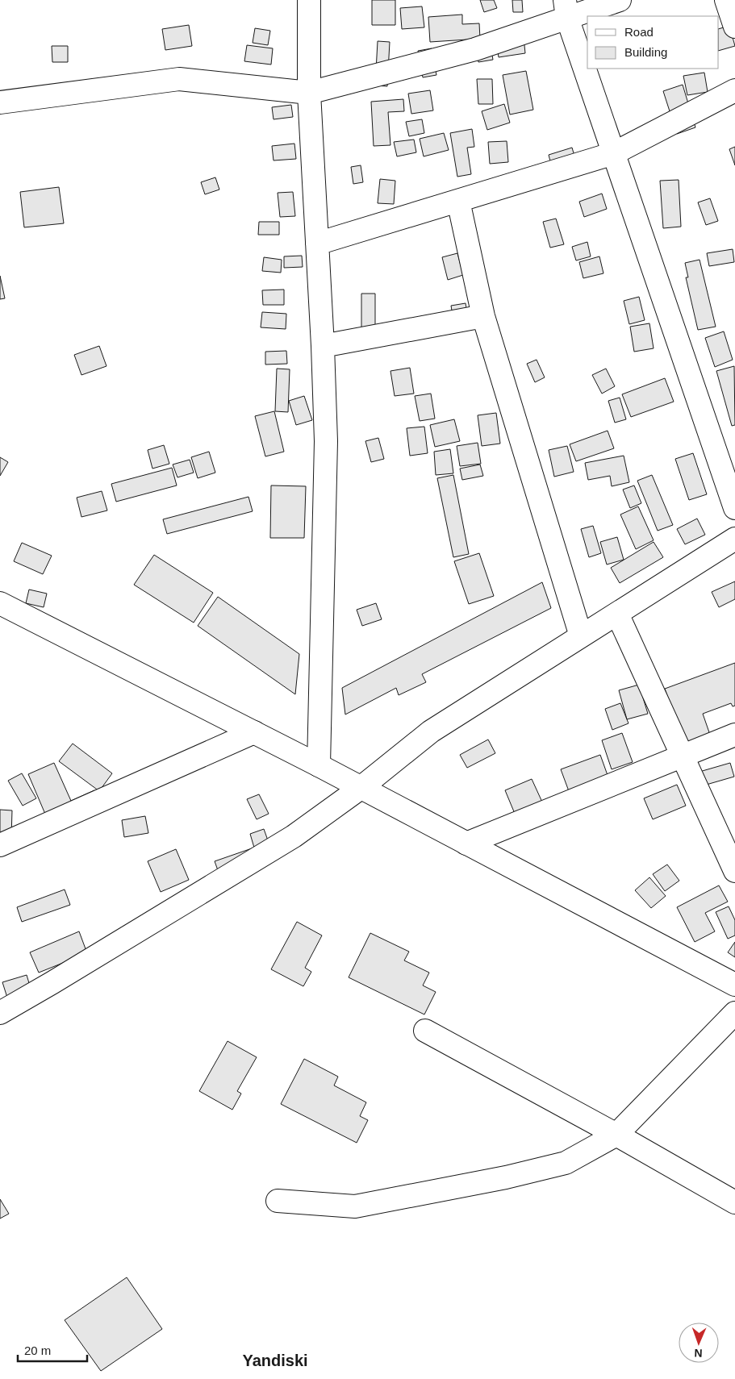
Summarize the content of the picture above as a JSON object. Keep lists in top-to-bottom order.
{
  "districts": ["Yandiski"],
  "legend": ["Road", "Building"],
  "scale_bar": "20 m",
  "north": "bottom"
}
